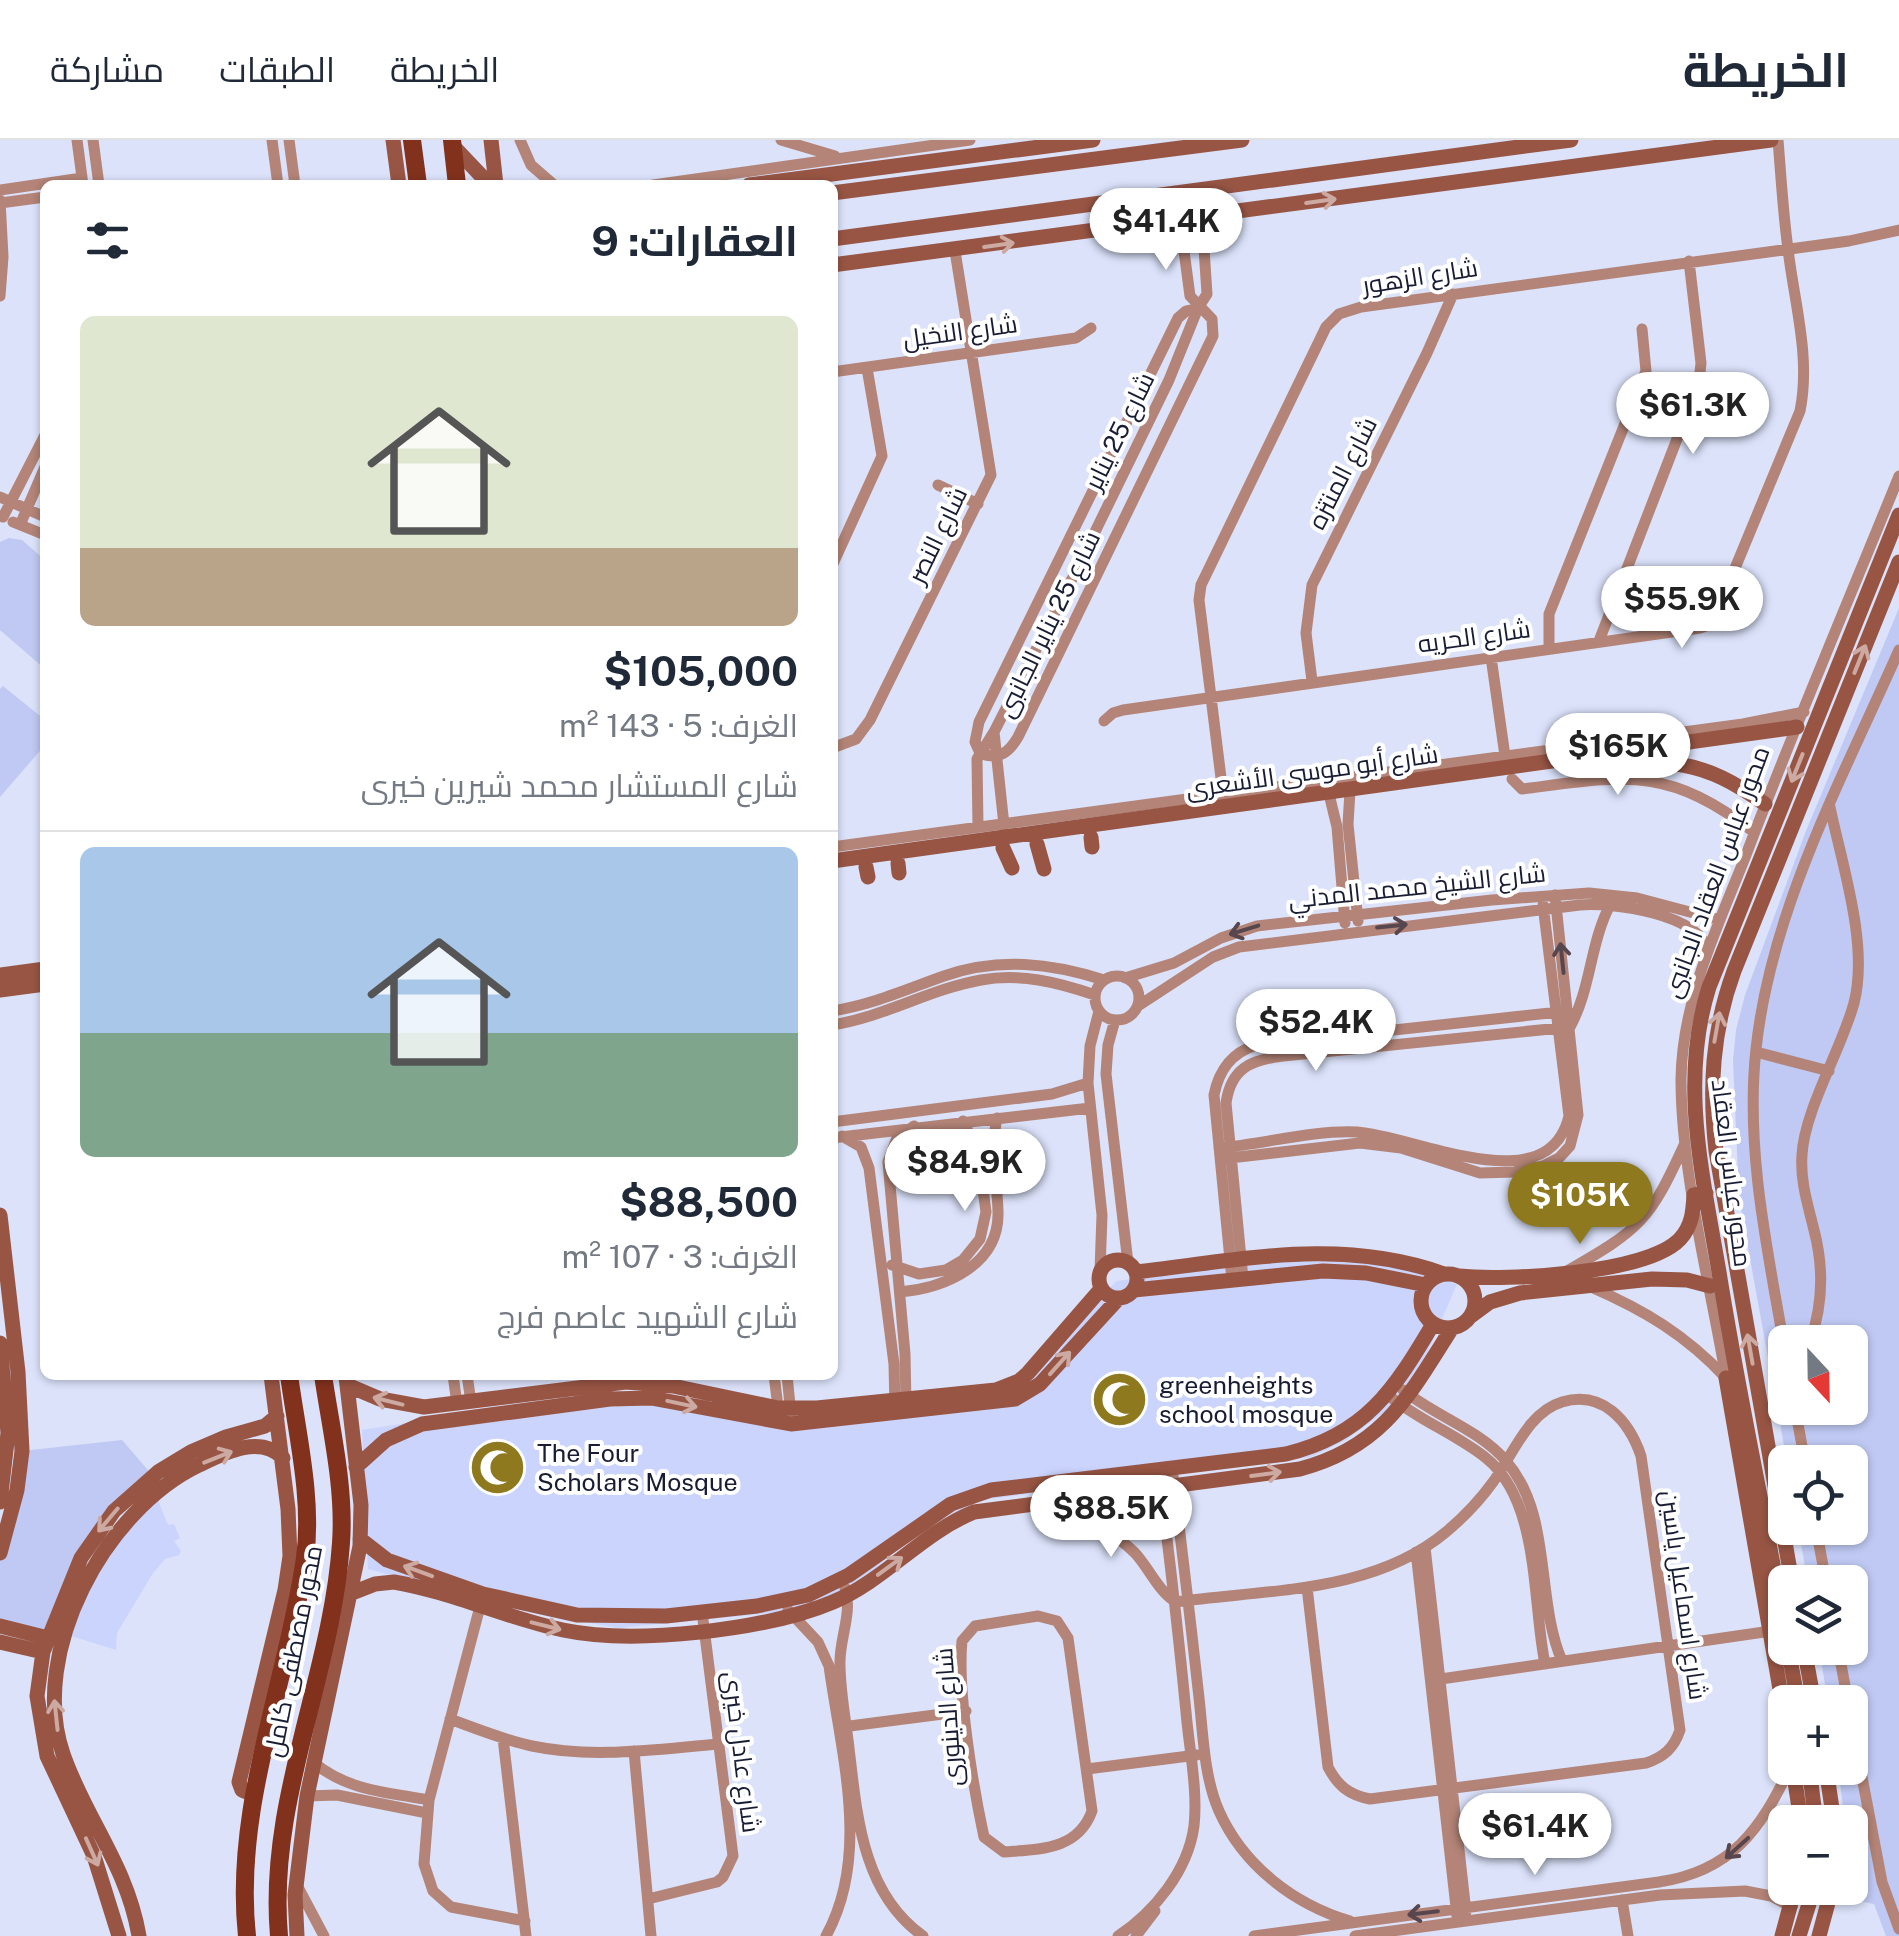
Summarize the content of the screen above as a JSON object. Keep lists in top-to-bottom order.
{
  "streets": {
    "main road": ["محور مصطفى كامل"],
    "street": [
      "شارع الزهور",
      "شارع النخيل",
      "شارع 25 يناير",
      "شارع المنتزه",
      "شارع النصر",
      "شارع 25 يناير الجانبى",
      "شارع الحريه",
      "شارع أبو موسى الأشعرى",
      "محور عباس العقاد الجانبى",
      "شارع الشيخ محمد المدني",
      "محور عباس العقاد",
      "شارع اسماعيل ياسين",
      "شارع الدينورى",
      "شارع عادل خيرى"
    ]
  },
  "crossings": [
    ["شارع الزهور", "شارع المنتزه"],
    ["شارع الزهور", "شارع الحريه"],
    ["شارع النخيل", "شارع النصر"],
    ["شارع 25 يناير", "شارع 25 يناير الجانبى"],
    ["شارع المنتزه", "شارع الحريه"],
    ["شارع أبو موسى الأشعرى", "محور عباس العقاد الجانبى"],
    ["محور عباس العقاد الجانبى", "شارع الشيخ محمد المدني"],
    ["محور عباس العقاد الجانبى", "محور عباس العقاد"]
  ],
  "places": {
    "mosque": ["greenheights school mosque", "The Four Scholars Mosque"]
  },
  "north": "bottom",
  "page": {
    "header": "الخريطة",
    "nav": ["الخريطة", "الطبقات", "مشاركة"],
    "heading": "العقارات: 9",
    "price": [
      "$41.4K",
      "$61.3K",
      "$55.9K",
      "$165K",
      "$52.4K",
      "$84.9K",
      "$105K",
      "$88.5K",
      "$61.4K"
    ],
    "list": [
      {
        "name": "$105,000",
        "note": "الغرف: 5 · 143 m² · شارع المستشار محمد شيرين خيرى"
      },
      {
        "name": "$88,500",
        "note": "الغرف: 3 · 107 m² · شارع الشهيد عاصم فرج"
      }
    ],
    "map_buttons": ["+", "−"]
  }
}
